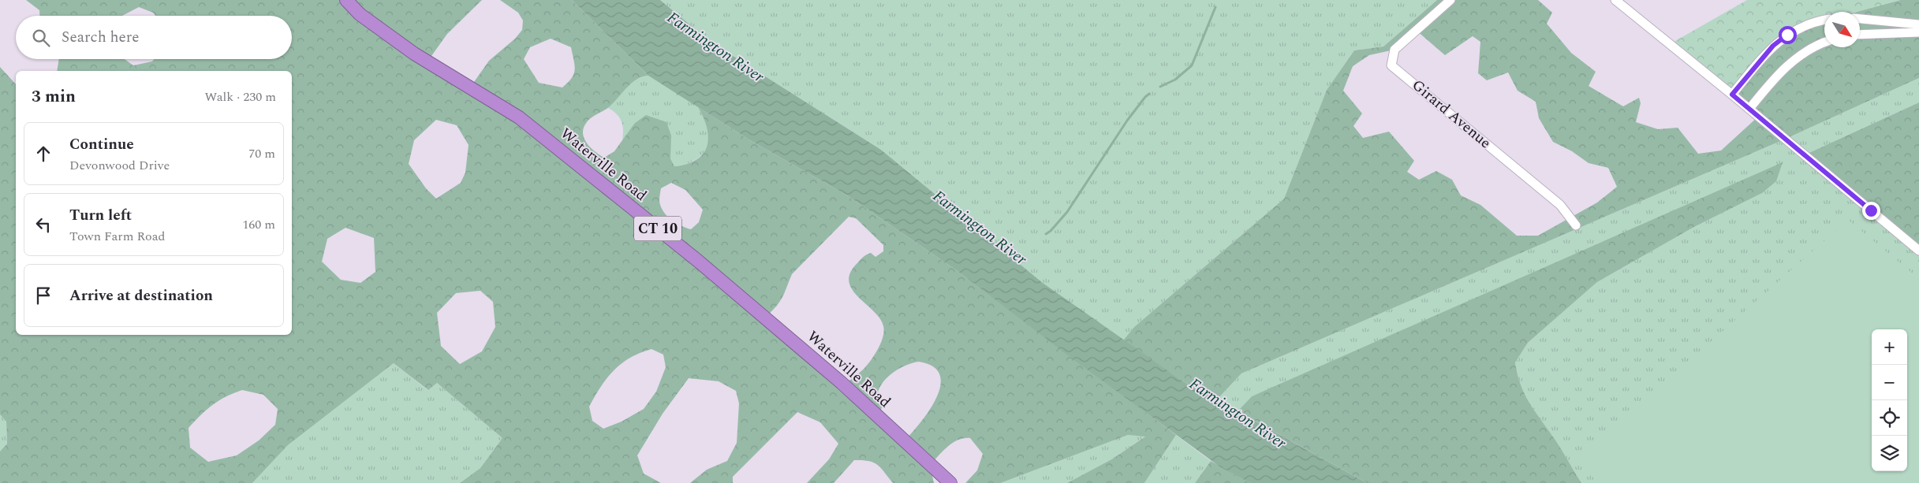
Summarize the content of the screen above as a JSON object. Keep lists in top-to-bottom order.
{
  "streets": {
    "highway": ["Waterville Road", "CT 10"],
    "street": ["Girard Avenue"]
  },
  "water": ["Farmington River"],
  "north": "bottom right",
  "page": {
    "search": "Search here",
    "heading": ["3 min", "Walk · 230 m"],
    "list": [
      ["Continue", "Devonwood Drive", "70 m"],
      ["Turn left", "Town Farm Road", "160 m"],
      "Arrive at destination"
    ],
    "map_buttons": ["+", "−"]
  }
}
